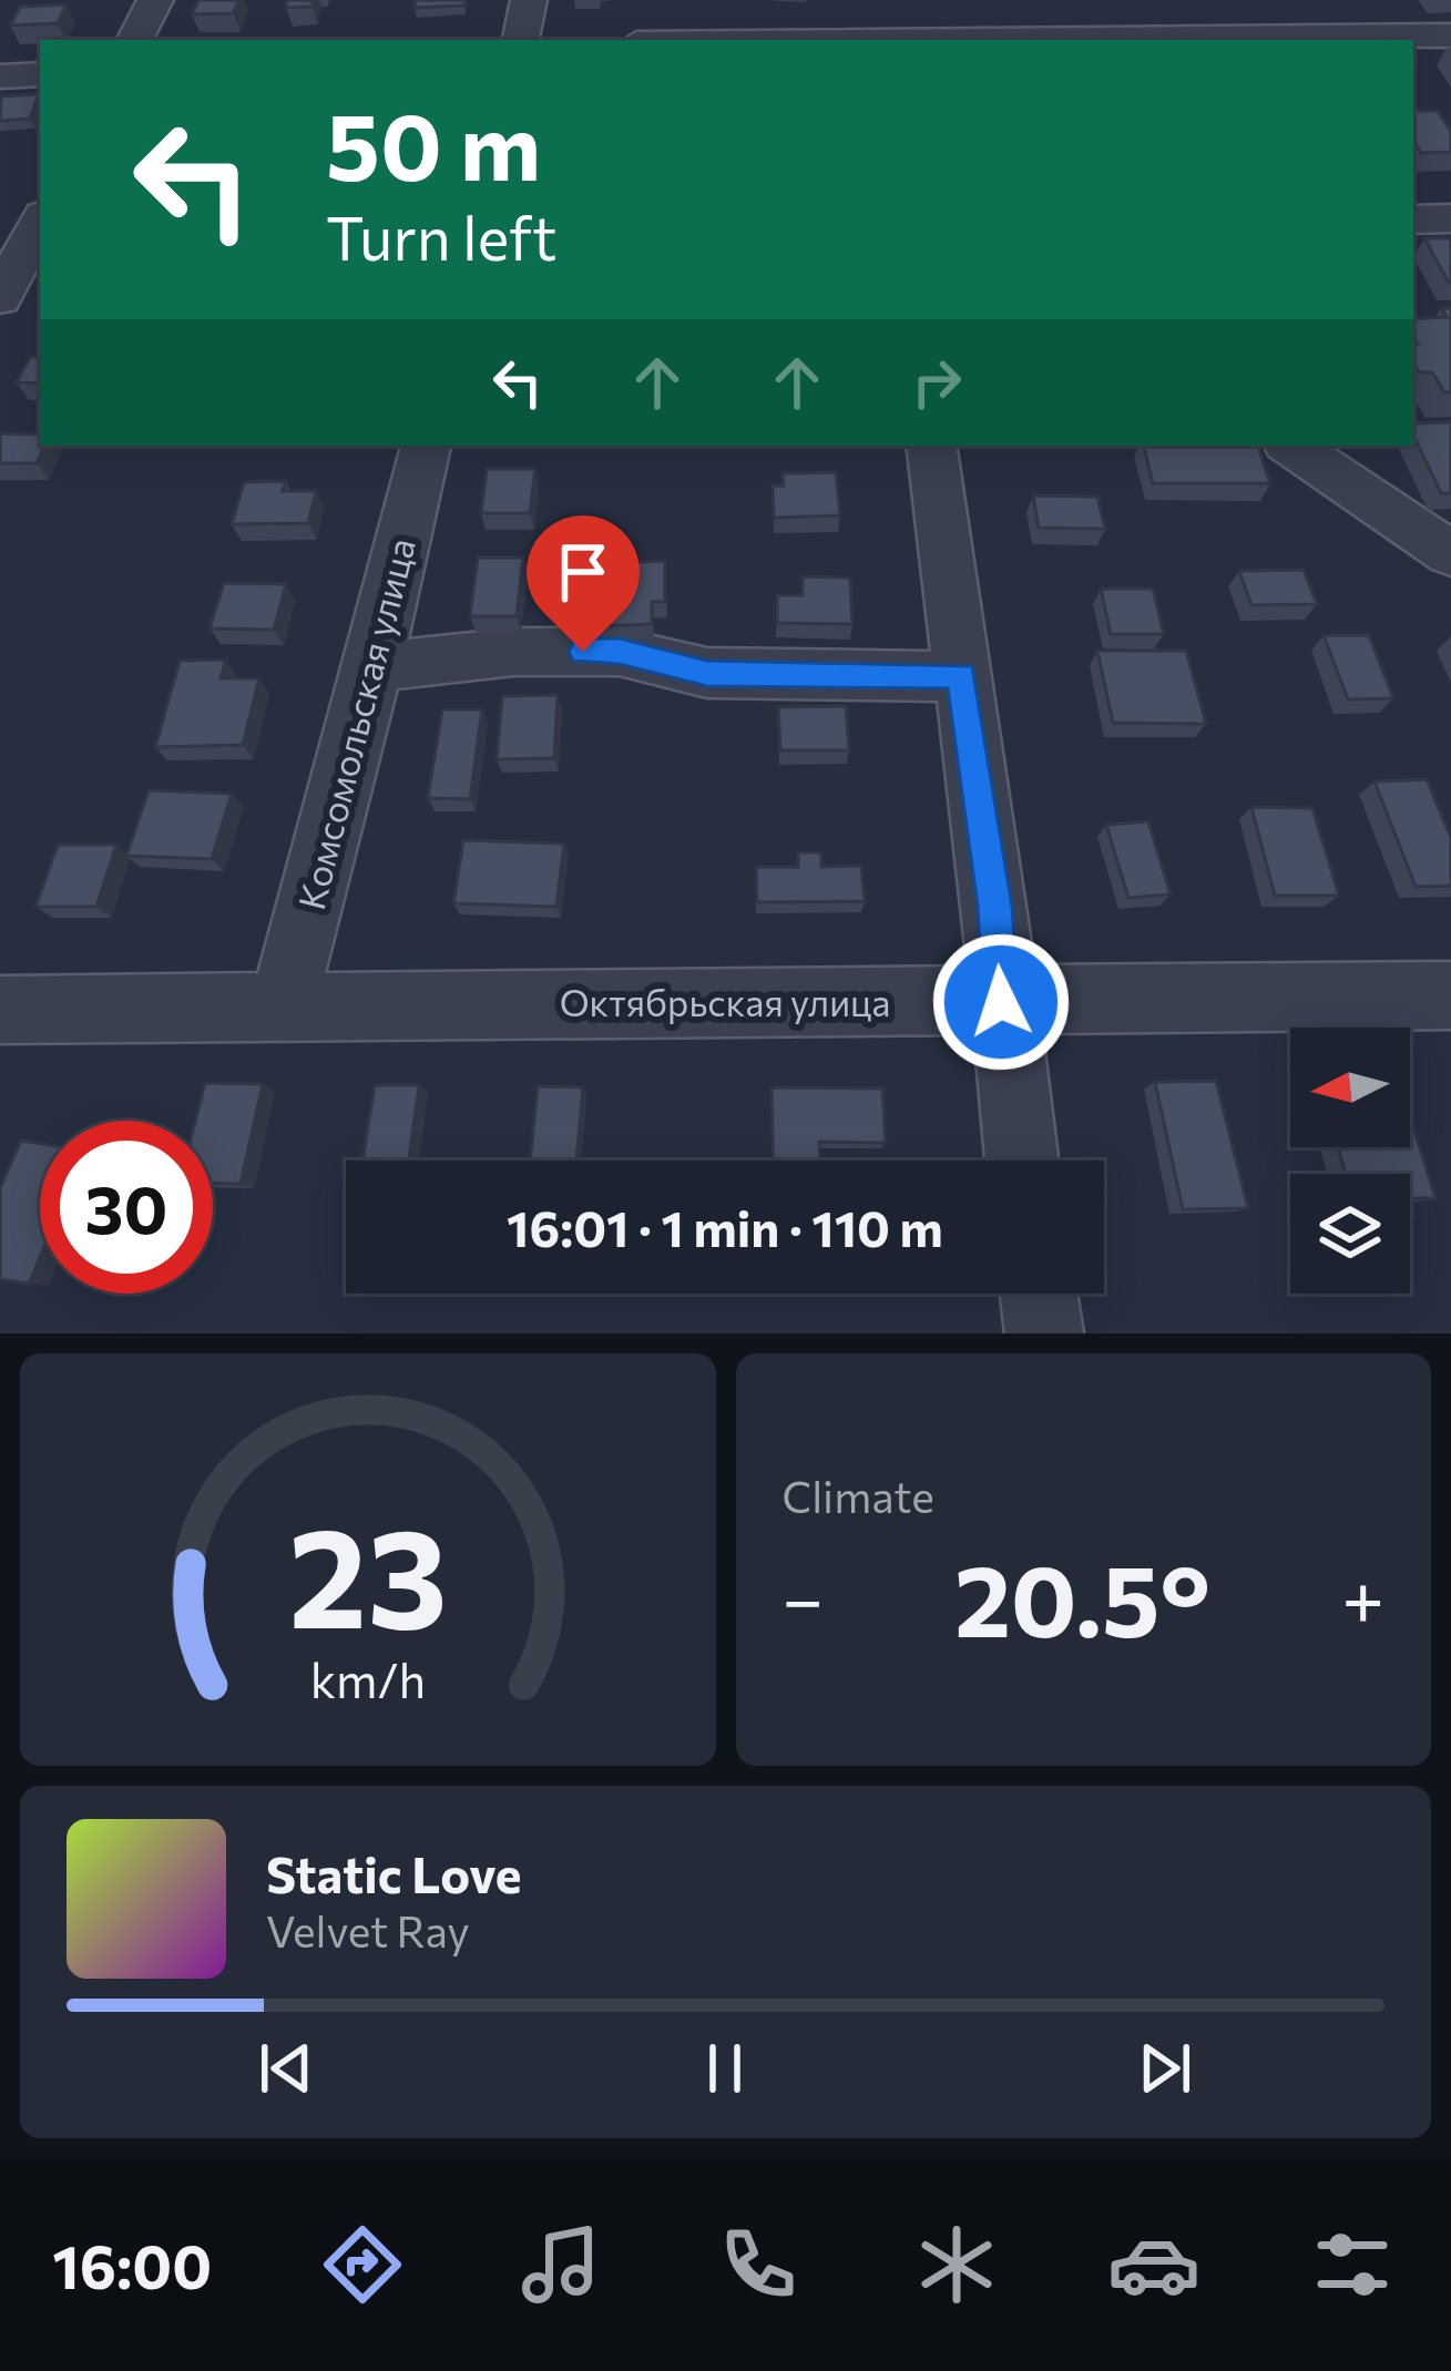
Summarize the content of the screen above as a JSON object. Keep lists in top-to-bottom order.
{
  "streets": {
    "street": ["Комсомольская улица", "Октябрьская улица"]
  },
  "crossings": [
    ["Комсомольская улица", "Октябрьская улица"]
  ],
  "north": "left",
  "page": {
    "turn": ["50 m", "Turn left"],
    "limit": "30",
    "trip": "16:01 · 1 min · 110 m",
    "tile": "Climate",
    "heat": ["−", "20.5°", "+"],
    "song": ["Static Love", "Velvet Ray"],
    "tabs": "16:00",
    "gauge": ["23", "km/h"]
  }
}
